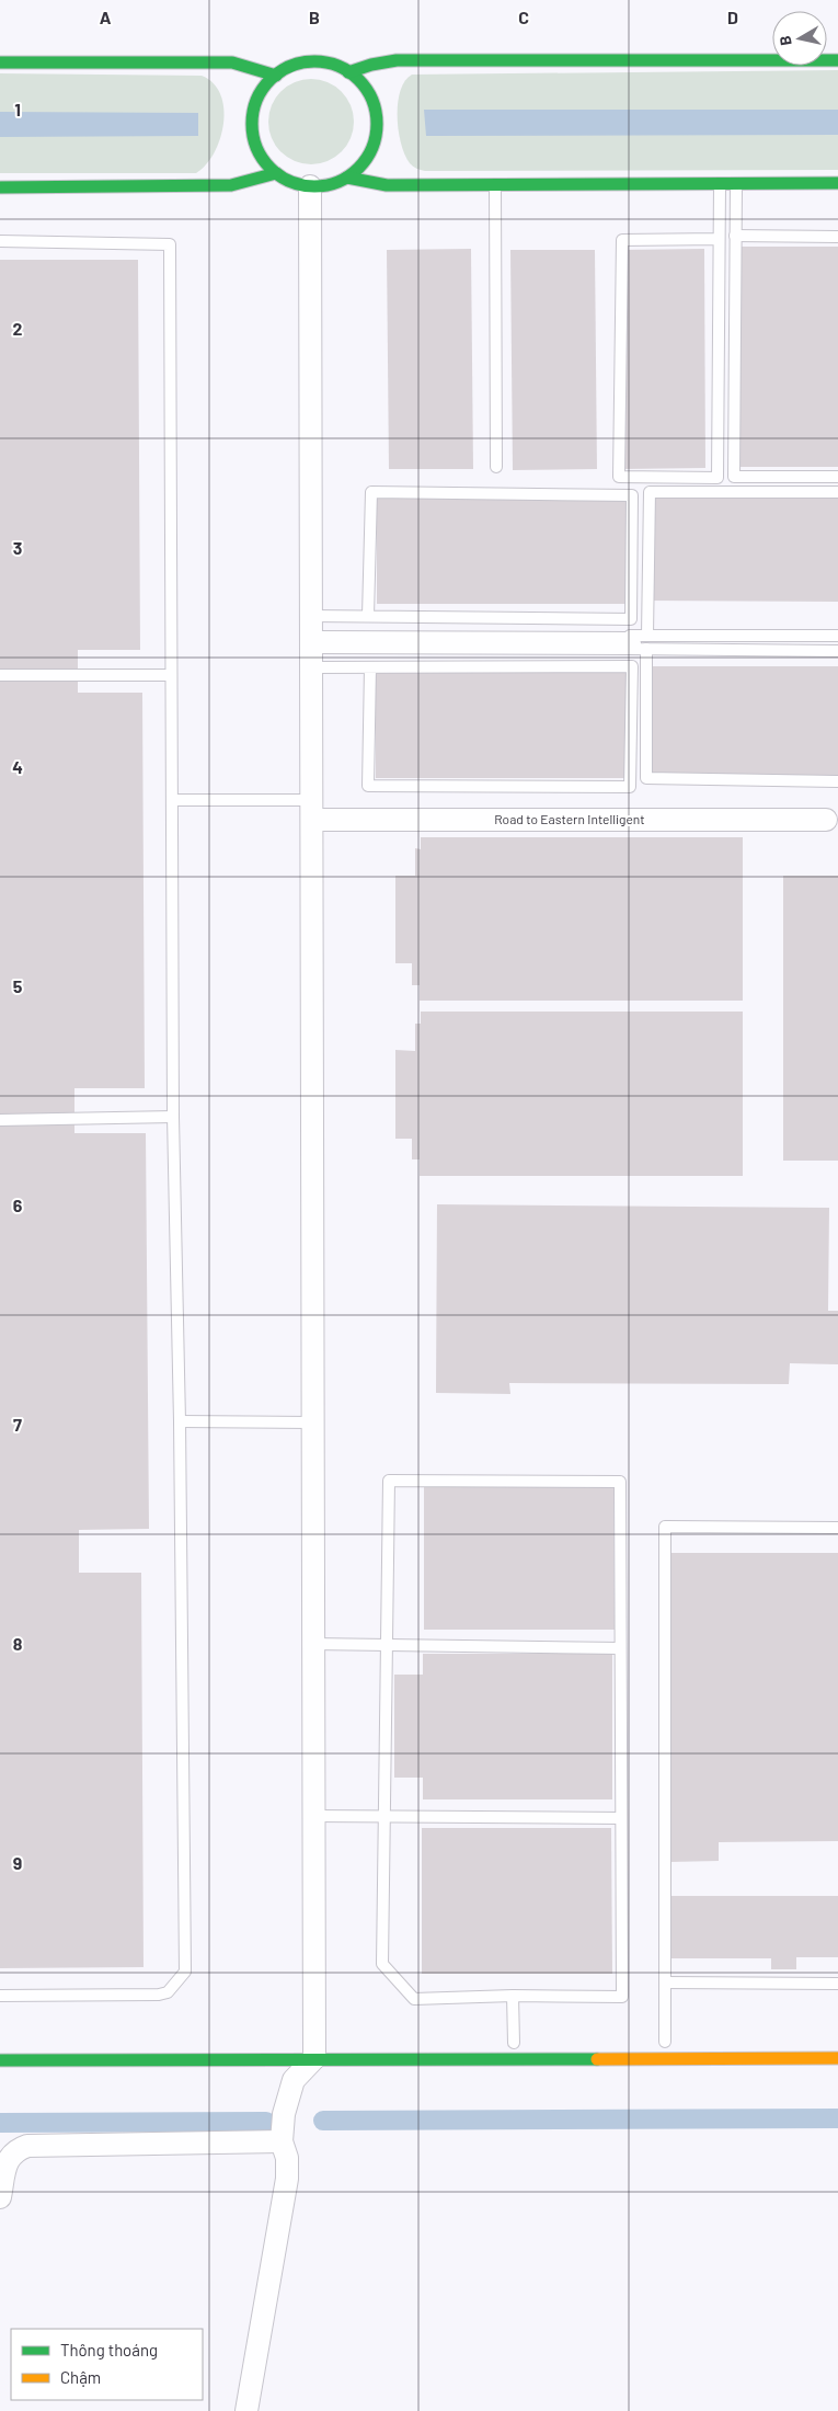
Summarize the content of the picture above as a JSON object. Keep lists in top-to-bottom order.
{
  "streets": {
    "street": ["Road to Eastern Intelligent"]
  },
  "legend": ["Thông thoáng", "Chậm"],
  "north": "left",
  "grid": {
    "columns": [
      "A",
      "B",
      "C",
      "D"
    ],
    "rows": [
      "1",
      "2",
      "3",
      "4",
      "5",
      "6",
      "7",
      "8",
      "9"
    ]
  }
}
